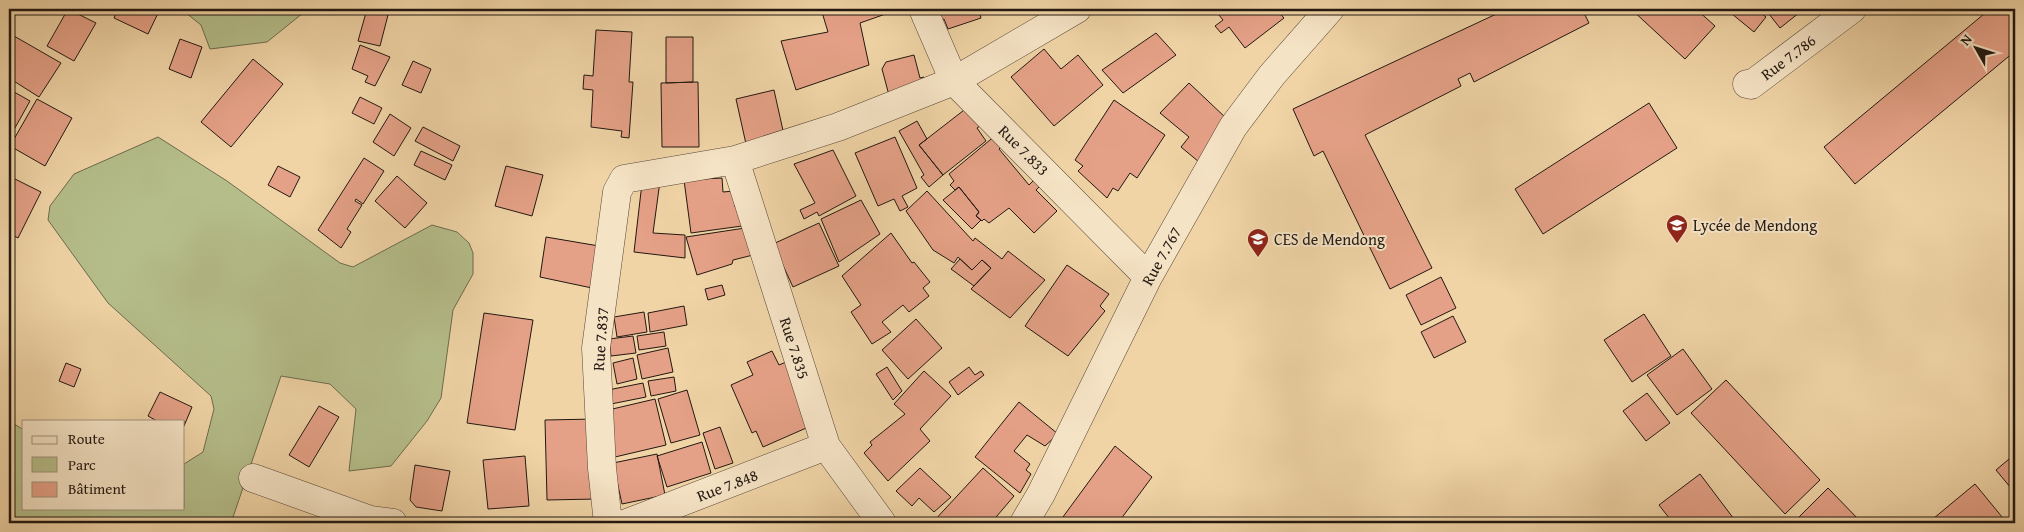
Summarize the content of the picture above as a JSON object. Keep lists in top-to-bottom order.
{
  "streets": {
    "street": [
      "Rue 7.786",
      "Rue 7.833",
      "Rue 7.767",
      "Rue 7.837",
      "Rue 7.835",
      "Rue 7.848"
    ]
  },
  "crossings": [
    ["Rue 7.833", "Rue 7.767"],
    ["Rue 7.837", "Rue 7.835"],
    ["Rue 7.835", "Rue 7.848"]
  ],
  "places": {
    "school or university": ["Lycée de Mendong", "CES de Mendong"]
  },
  "legend": ["Route", "Parc", "Bâtiment"],
  "north": "top left"
}
